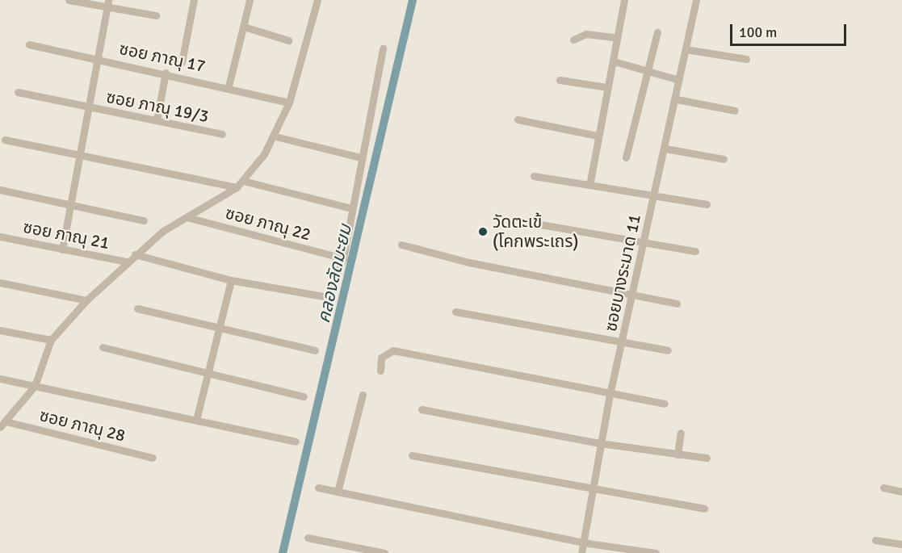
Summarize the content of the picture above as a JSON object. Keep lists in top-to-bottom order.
{
  "streets": {
    "street": [
      "ซอย ภาณุ 17",
      "ซอย ภาณุ 19/3",
      "ซอย ภาณุ 22",
      "ซอย ภาณุ 21",
      "ซอยบางระมาด 11",
      "ซอย ภาณุ 28"
    ]
  },
  "water": ["คลองลัดมะยม"],
  "places": ["วัดตะเข้ (โคกพระเถร)"],
  "scale_bar": "100 m"
}
